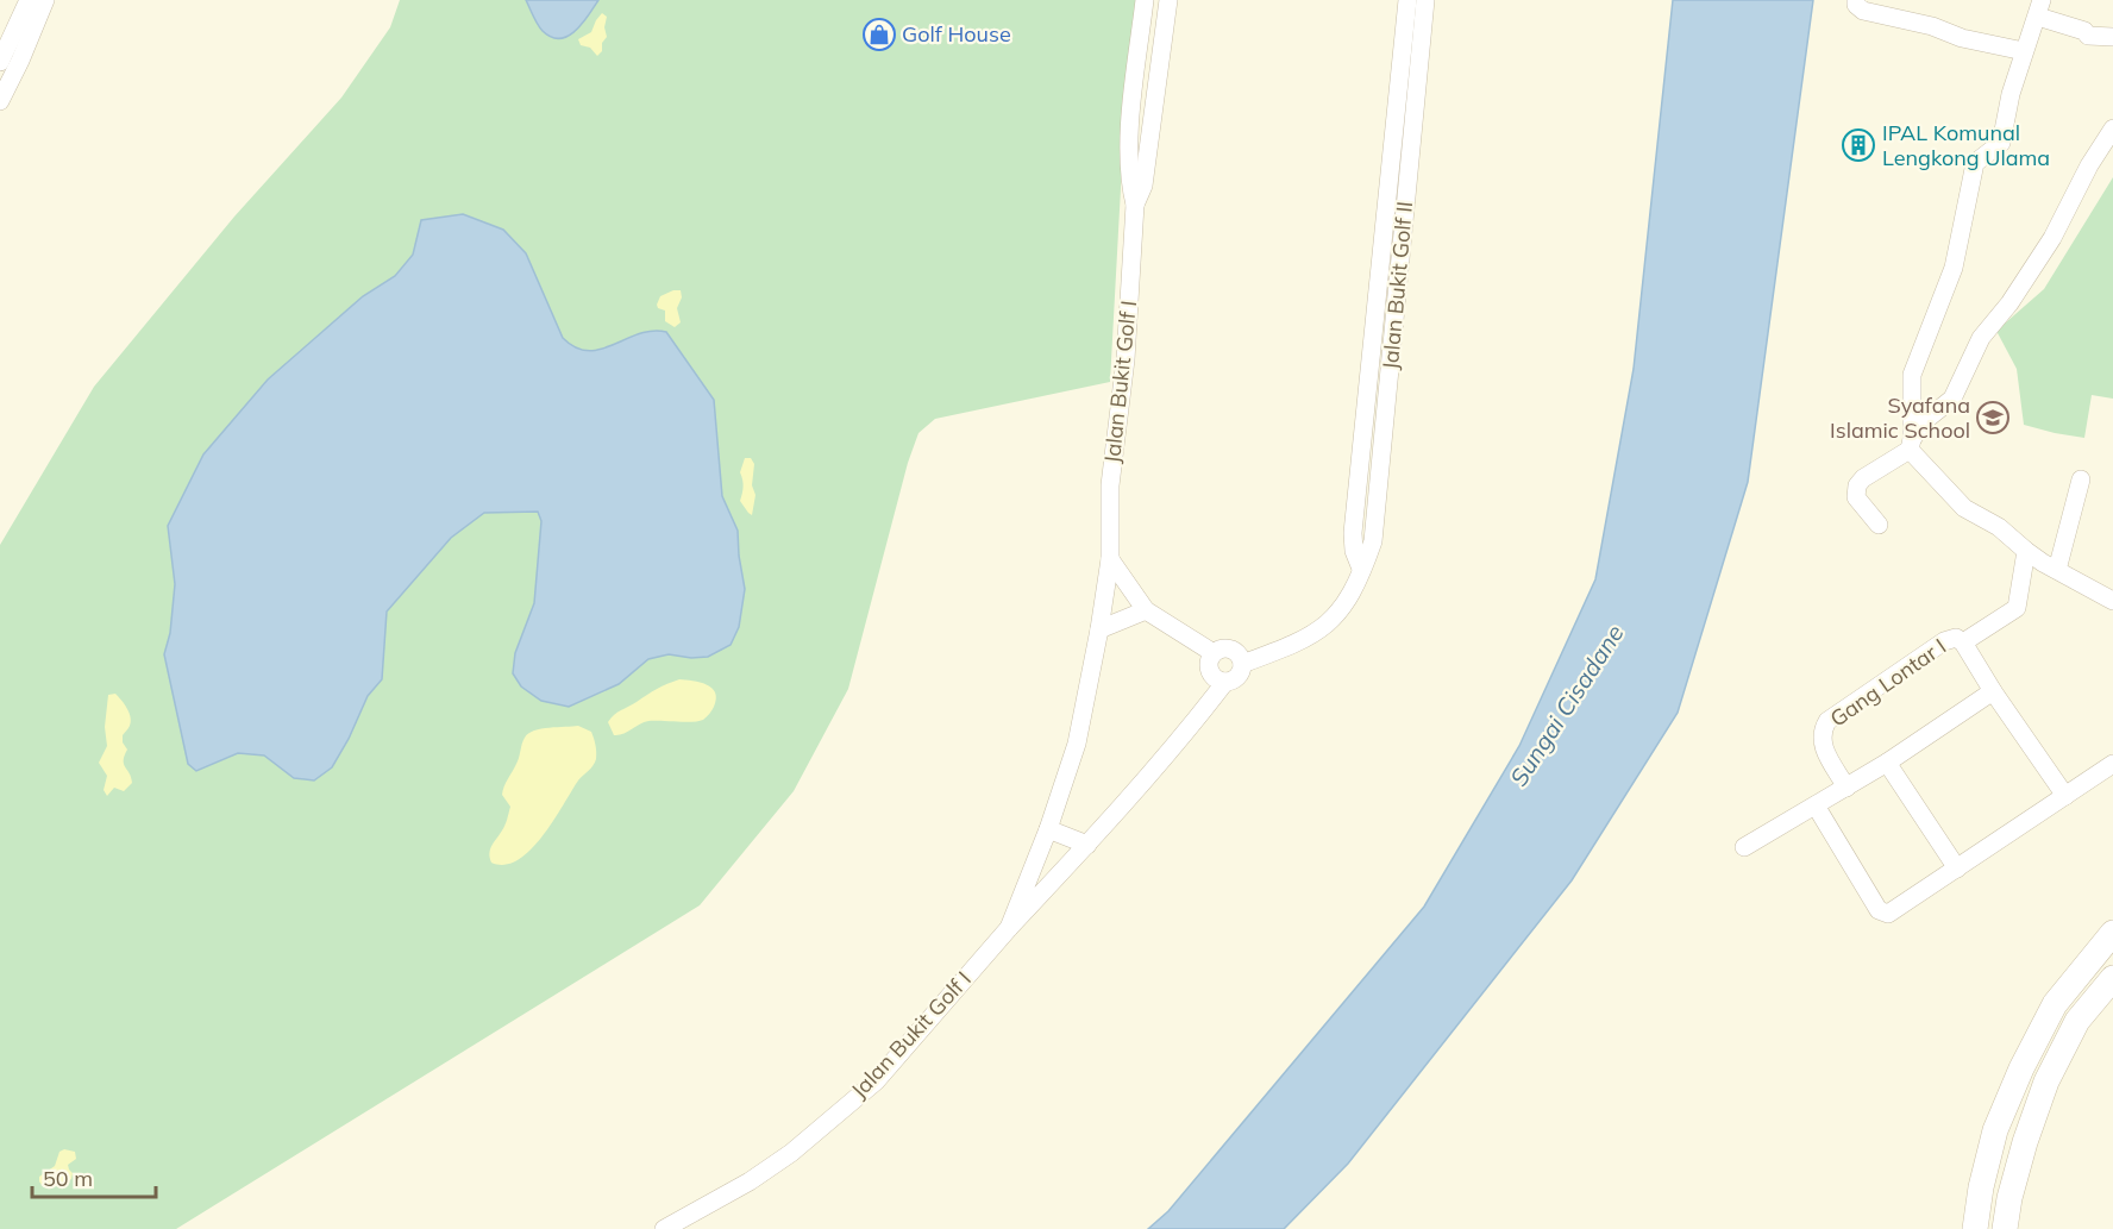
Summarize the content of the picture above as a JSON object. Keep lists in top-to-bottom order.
{
  "streets": {
    "street": ["Jalan Bukit Golf II", "Jalan Bukit Golf I", "Gang Lontar I"]
  },
  "crossings": [
    ["Jalan Bukit Golf II", "Jalan Bukit Golf I"]
  ],
  "water": ["Sungai Cisadane"],
  "places": {
    "shop": ["Golf House"],
    "building": ["IPAL Komunal Lengkong Ulama"],
    "school or university": ["Syafana Islamic School"]
  },
  "scale_bar": "50 m"
}
